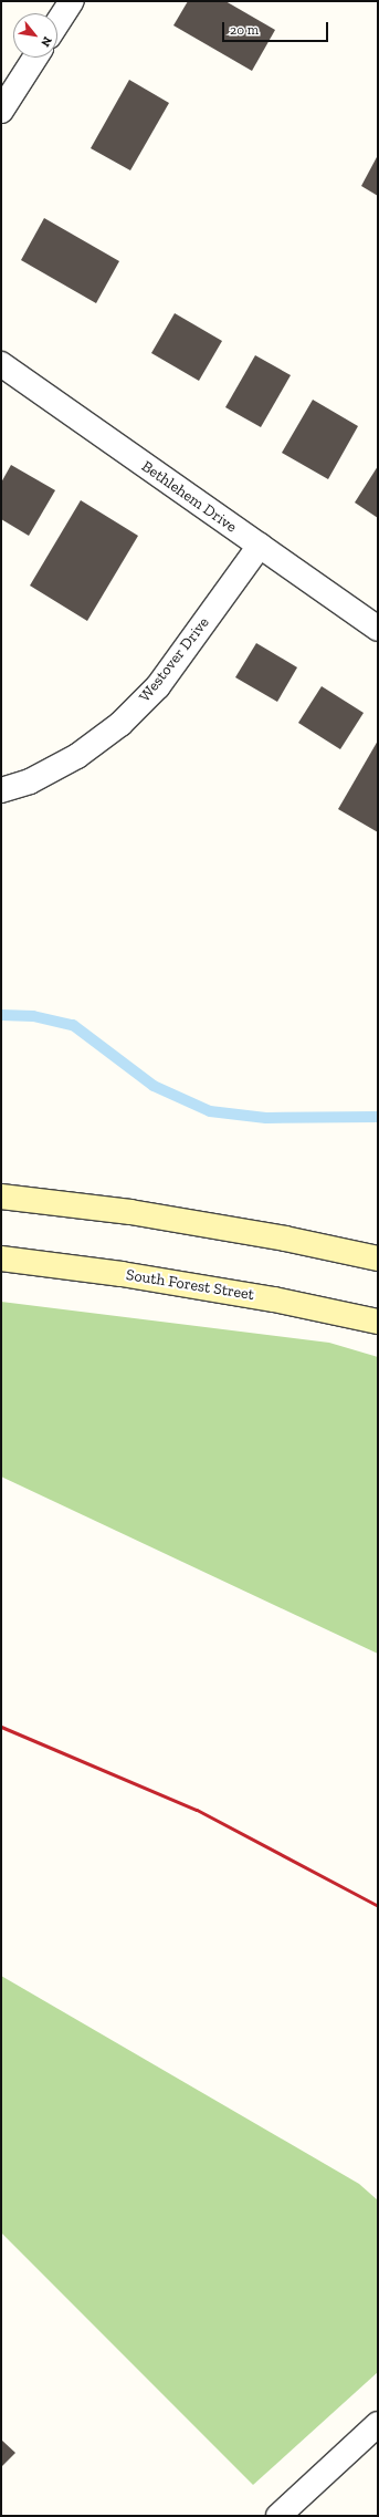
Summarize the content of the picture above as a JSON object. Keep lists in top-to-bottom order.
{
  "streets": {
    "street": ["Bethlehem Drive", "Westover Drive", "South Forest Street"]
  },
  "crossings": [
    ["Bethlehem Drive", "Westover Drive"]
  ],
  "scale_bar": "20 m",
  "north": "bottom right"
}
